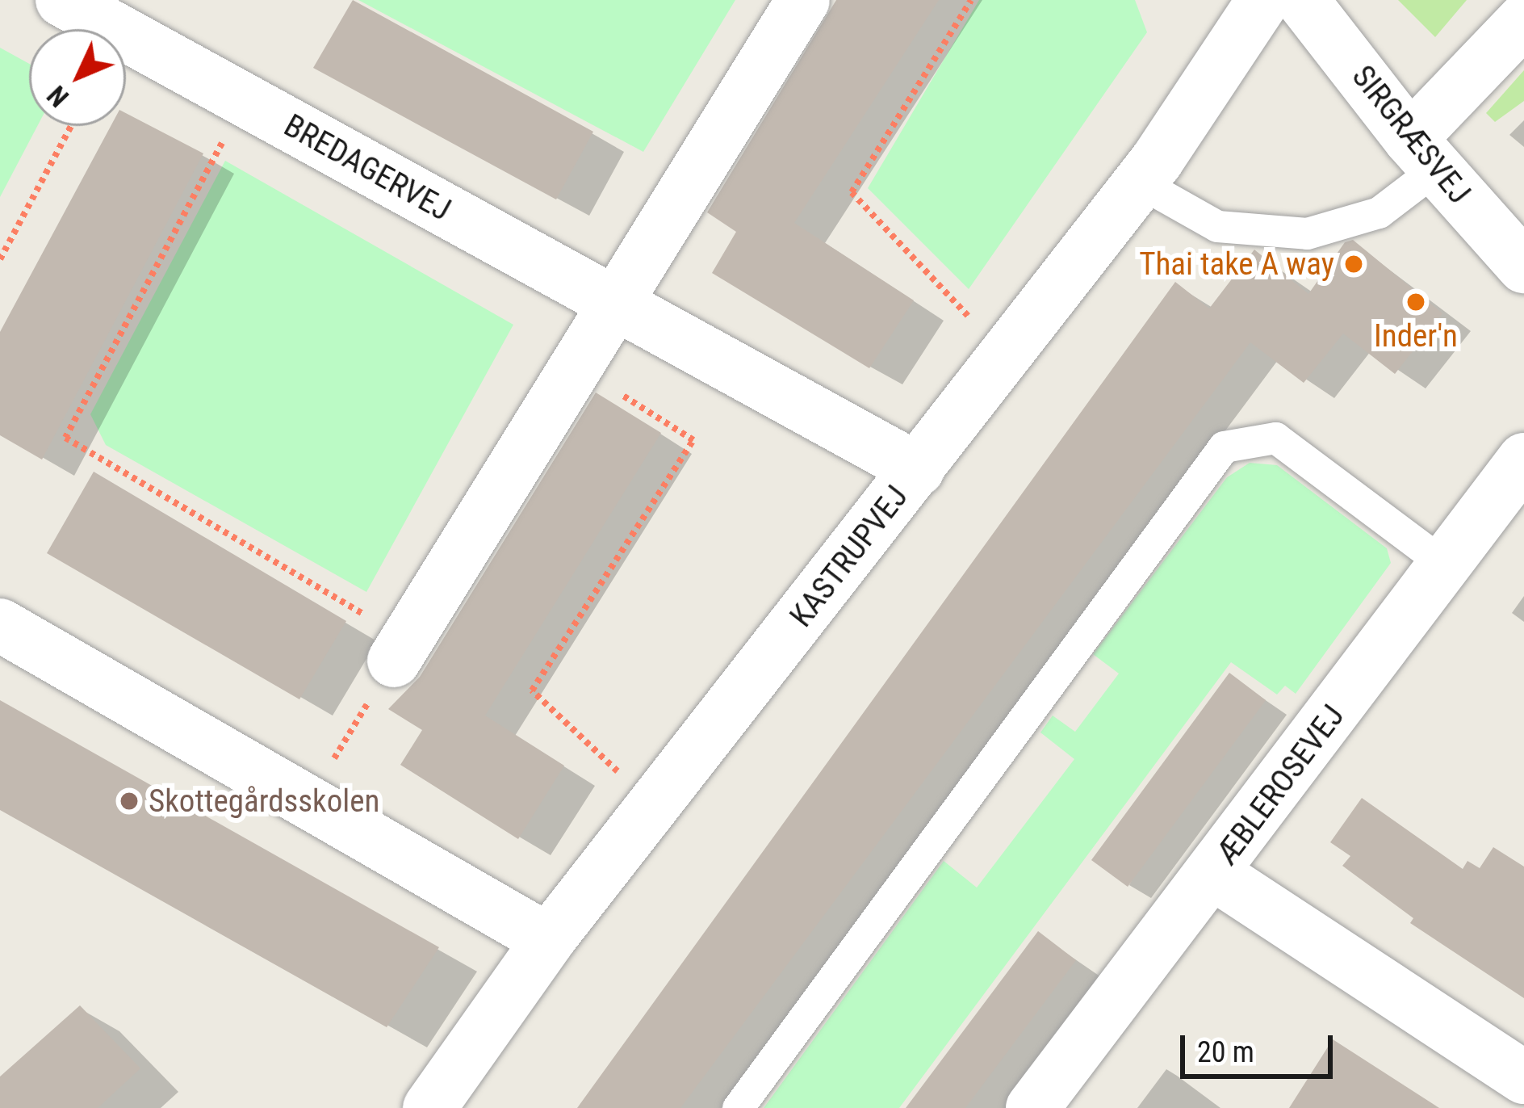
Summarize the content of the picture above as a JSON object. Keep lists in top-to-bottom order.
{
  "streets": {
    "street": [
      "SIRGRÆSVEJ",
      "BREDAGERVEJ",
      "KASTRUPVEJ",
      "ÆBLEROSEVEJ"
    ]
  },
  "crossings": [
    ["BREDAGERVEJ", "KASTRUPVEJ"]
  ],
  "places": ["Thai take A way", "Inder'n", "Skottegårdsskolen"],
  "scale_bar": "20 m",
  "north": "bottom left"
}
